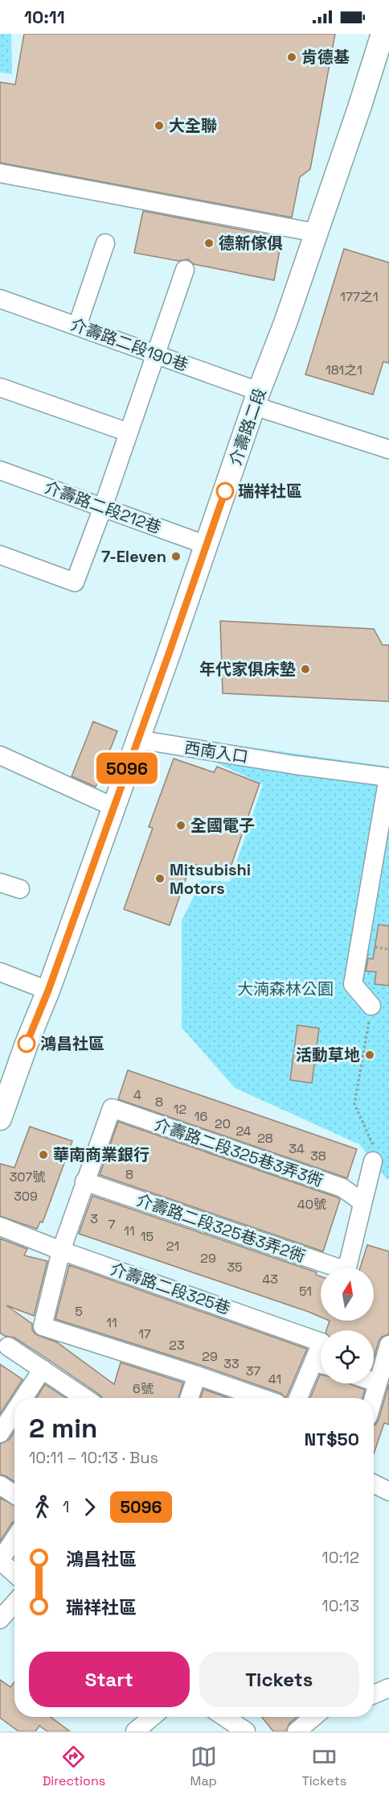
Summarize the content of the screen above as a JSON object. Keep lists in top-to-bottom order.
{
  "streets": {
    "main road": ["介壽路二段"],
    "street": [
      "介壽路二段190巷",
      "介壽路二段212巷",
      "西南入口",
      "介壽路二段325巷3弄3衖",
      "介壽路二段325巷3弄2衖",
      "介壽路二段325巷"
    ]
  },
  "crossings": [
    ["介壽路二段190巷", "介壽路二段"],
    ["介壽路二段", "介壽路二段212巷"],
    ["介壽路二段", "西南入口"],
    ["介壽路二段325巷3弄3衖", "介壽路二段325巷3弄2衖"]
  ],
  "parks": ["大湳森林公園"],
  "places": [
    "肯德基",
    "大全聯",
    "德新傢俱",
    "瑞祥社區",
    "7-Eleven",
    "年代家俱床墊",
    "全國電子",
    "Mitsubishi Motors",
    "鴻昌社區",
    "活動草地",
    "華南商業銀行"
  ],
  "lines": ["bus line 5096"],
  "house_numbers": [
    "177之1",
    "181之1",
    "4",
    "8",
    "12",
    "16",
    "20",
    "24",
    "28",
    "34",
    "38",
    "8",
    "307號",
    "309",
    "40號",
    "3",
    "7",
    "11",
    "15",
    "21",
    "29",
    "35",
    "43",
    "51",
    "5",
    "11",
    "17",
    "23",
    "29",
    "33",
    "37",
    "41",
    "6號"
  ],
  "north": "top",
  "page": {
    "status": "10:11",
    "on_map": "5096",
    "heading": ["2 min", "10:11 – 10:13 · Bus", "NT$50"],
    "legs": ["1", "5096"],
    "list": [
      {
        "name": "鴻昌社區",
        "value": "10:12"
      },
      {
        "name": "瑞祥社區",
        "value": "10:13"
      }
    ],
    "buttons": ["Start", "Tickets"],
    "tabs": ["Directions", "Map", "Tickets"]
  }
}
